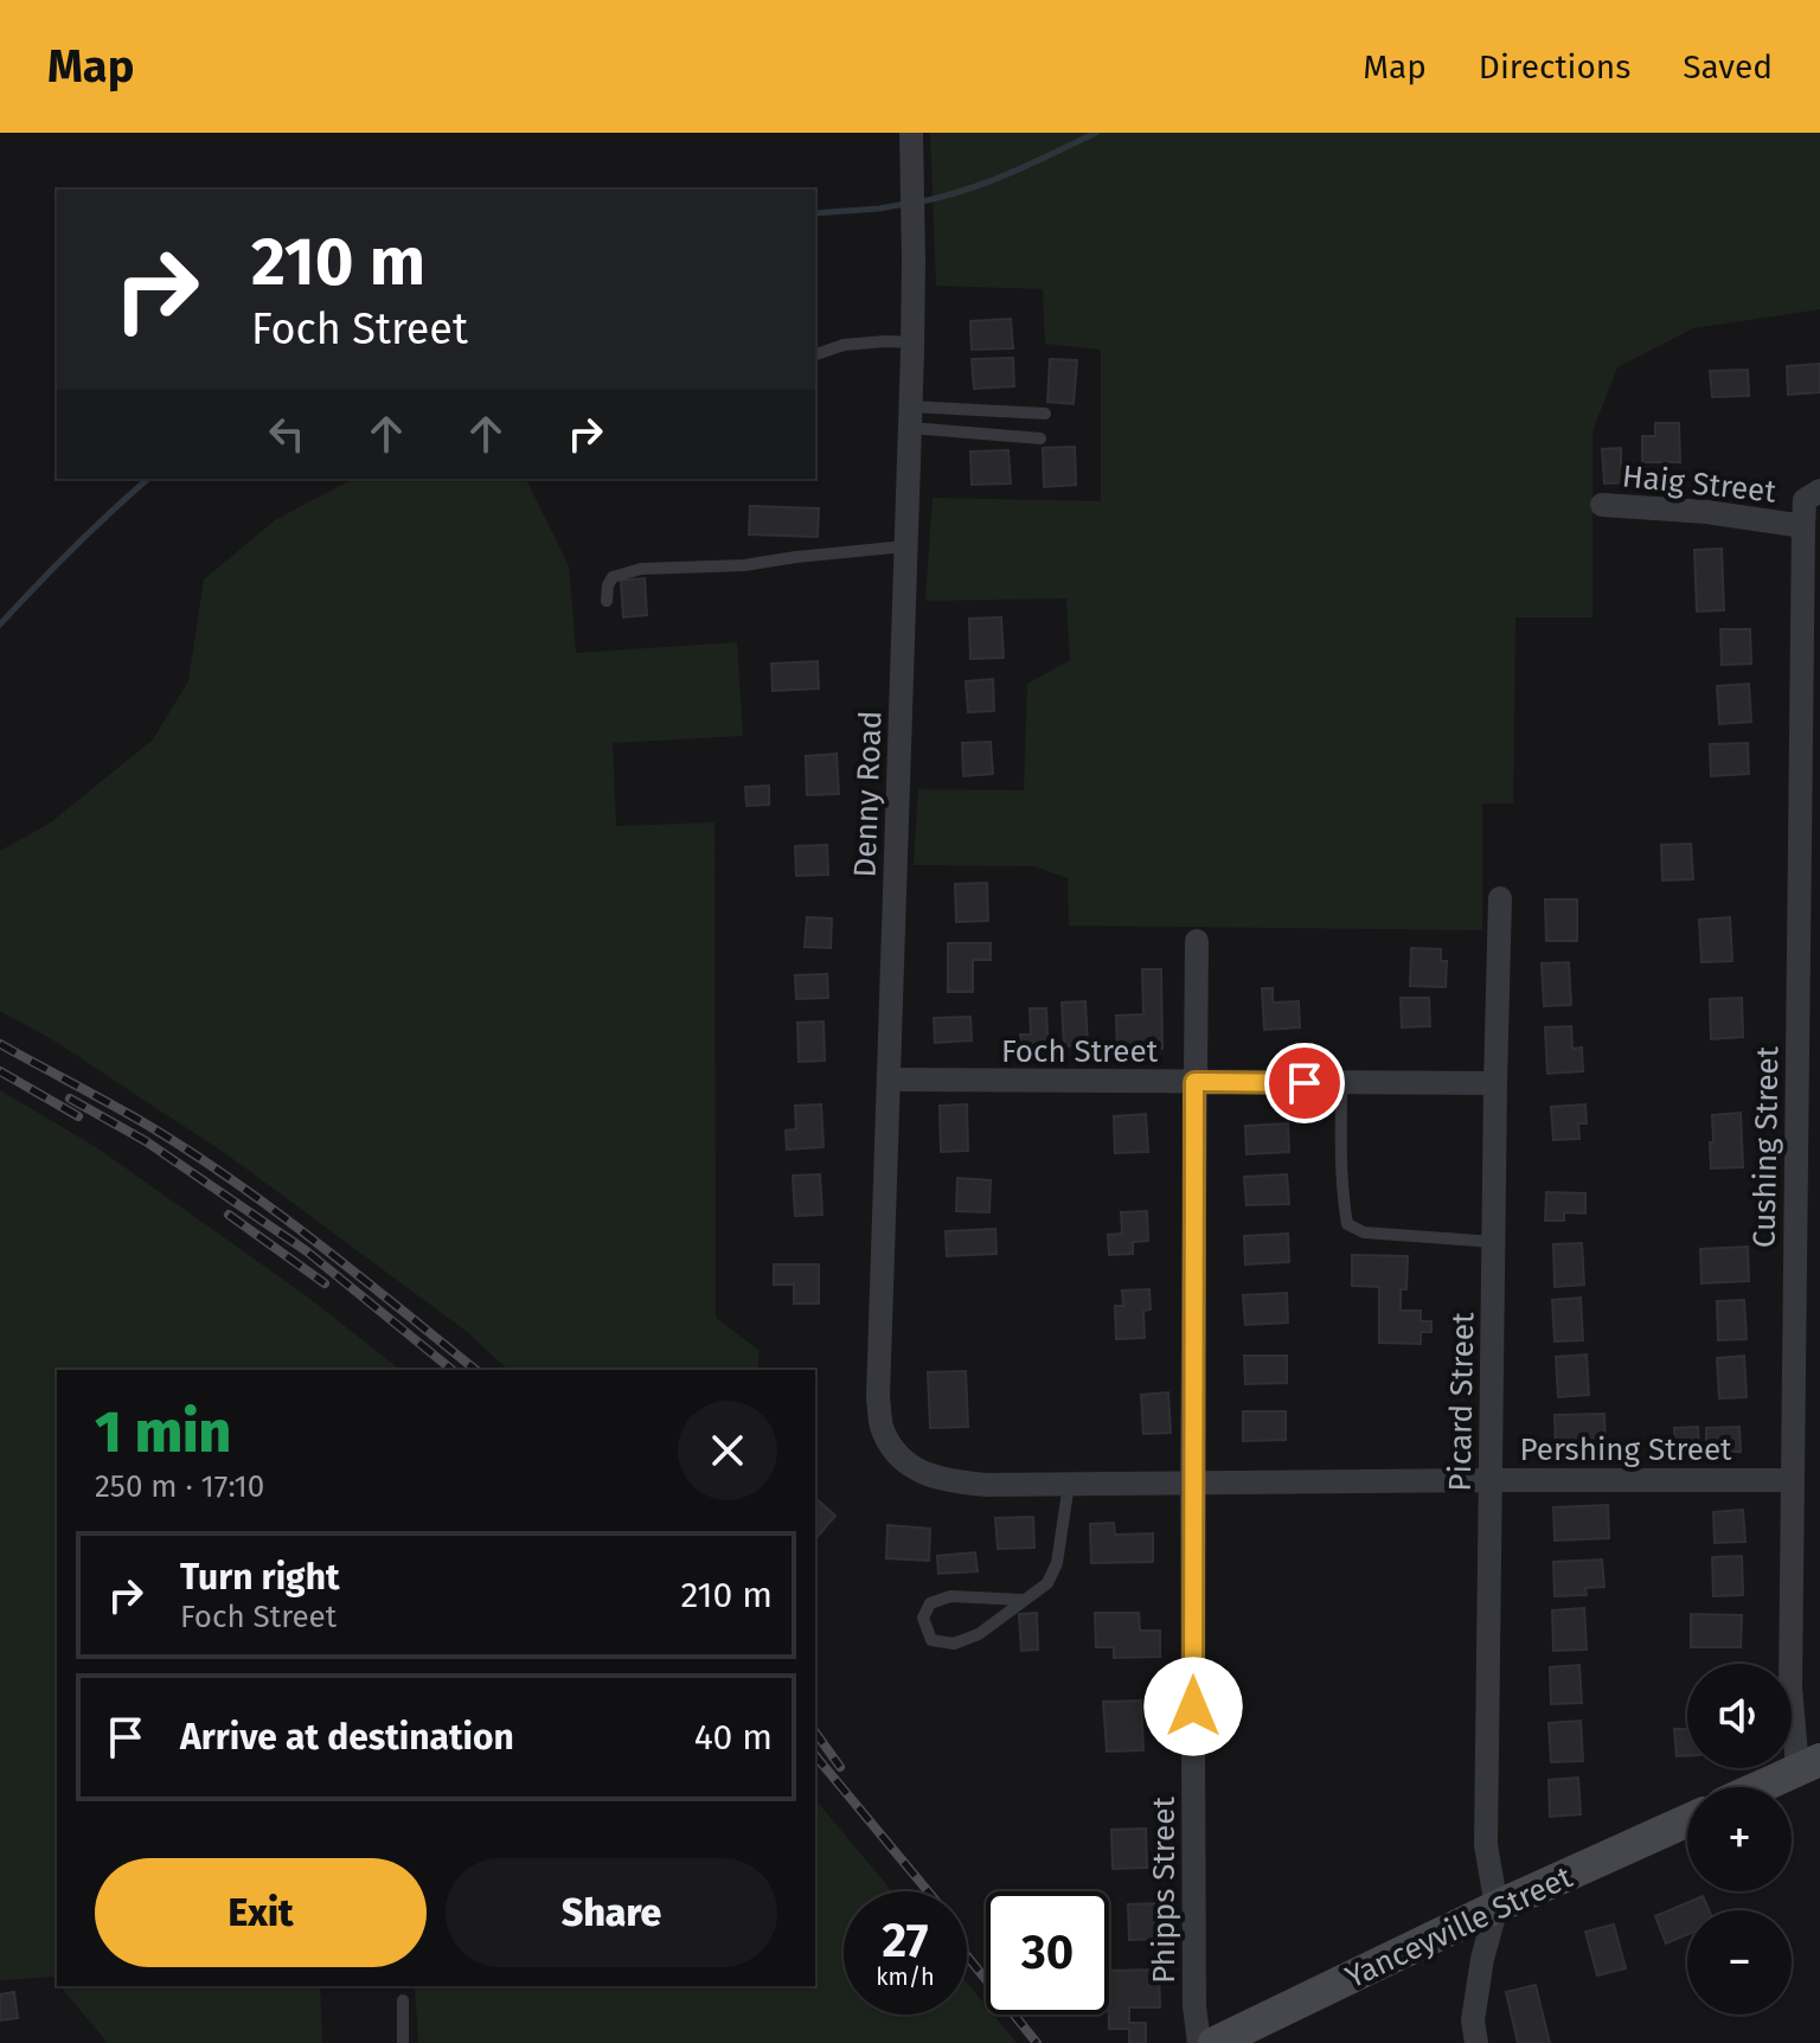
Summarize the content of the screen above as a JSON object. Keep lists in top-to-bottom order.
{
  "streets": {
    "main road": ["Yanceyville Street"],
    "street": [
      "Haig Street",
      "Denny Road",
      "Foch Street",
      "Cushing Street",
      "Picard Street",
      "Pershing Street",
      "Phipps Street"
    ]
  },
  "crossings": [
    ["Haig Street", "Cushing Street"],
    ["Denny Road", "Foch Street"],
    ["Denny Road", "Pershing Street"],
    ["Foch Street", "Picard Street"],
    ["Foch Street", "Phipps Street"],
    ["Cushing Street", "Pershing Street"],
    ["Picard Street", "Pershing Street"],
    ["Picard Street", "Yanceyville Street"],
    ["Pershing Street", "Phipps Street"]
  ],
  "page": {
    "header": "Map",
    "nav": ["Map", "Directions", "Saved"],
    "turn": ["210 m", "Foch Street"],
    "heading": ["1 min", "250 m · 17:10"],
    "list": [
      {
        "name": "Turn right",
        "note": "Foch Street",
        "value": "210 m"
      },
      {
        "name": "Arrive at destination",
        "value": "40 m"
      }
    ],
    "map_buttons": ["+", "−"],
    "buttons": ["Exit", "Share"],
    "speed": "27 km/h",
    "limit": "30"
  }
}
